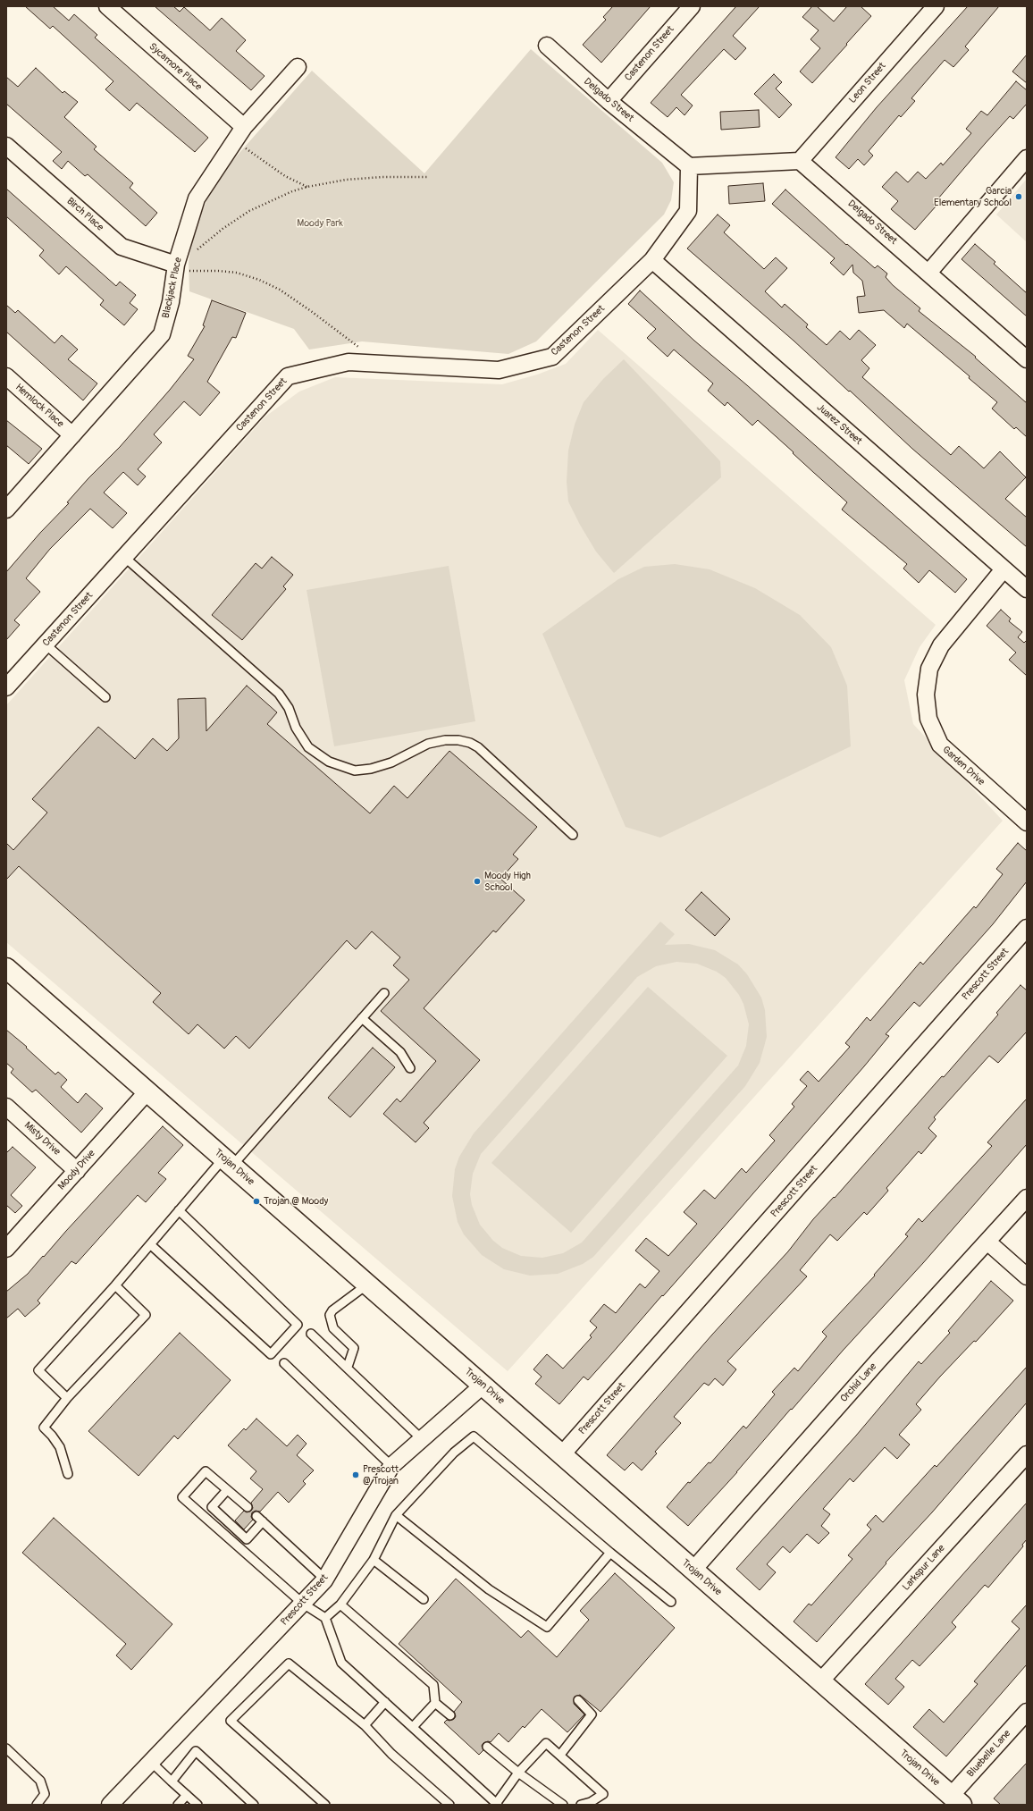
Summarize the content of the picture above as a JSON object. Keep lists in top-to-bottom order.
{
  "streets": {
    "street": [
      "Castenon Street",
      "Sycamore Place",
      "Leon Street",
      "Delgado Street",
      "Birch Place",
      "Blackjack Place",
      "Hemlock Place",
      "Juarez Street",
      "Garden Drive",
      "Prescott Street",
      "Misty Drive",
      "Trojan Drive",
      "Moody Drive",
      "Orchid Lane",
      "Larkspur Lane",
      "Bluebelle Lane"
    ]
  },
  "crossings": [
    ["Castenon Street", "Delgado Street"],
    ["Castenon Street", "Juarez Street"],
    ["Sycamore Place", "Blackjack Place"],
    ["Leon Street", "Delgado Street"],
    ["Birch Place", "Blackjack Place"],
    ["Blackjack Place", "Hemlock Place"],
    ["Juarez Street", "Garden Drive"],
    ["Prescott Street", "Trojan Drive"],
    ["Misty Drive", "Moody Drive"],
    ["Trojan Drive", "Moody Drive"],
    ["Trojan Drive", "Orchid Lane"],
    ["Trojan Drive", "Larkspur Lane"],
    ["Trojan Drive", "Bluebelle Lane"]
  ],
  "parks": ["Moody Park"],
  "places": [
    "Garcia Elementary School",
    "Moody High School",
    "Trojan @ Moody",
    "Prescott @ Trojan"
  ]
}
